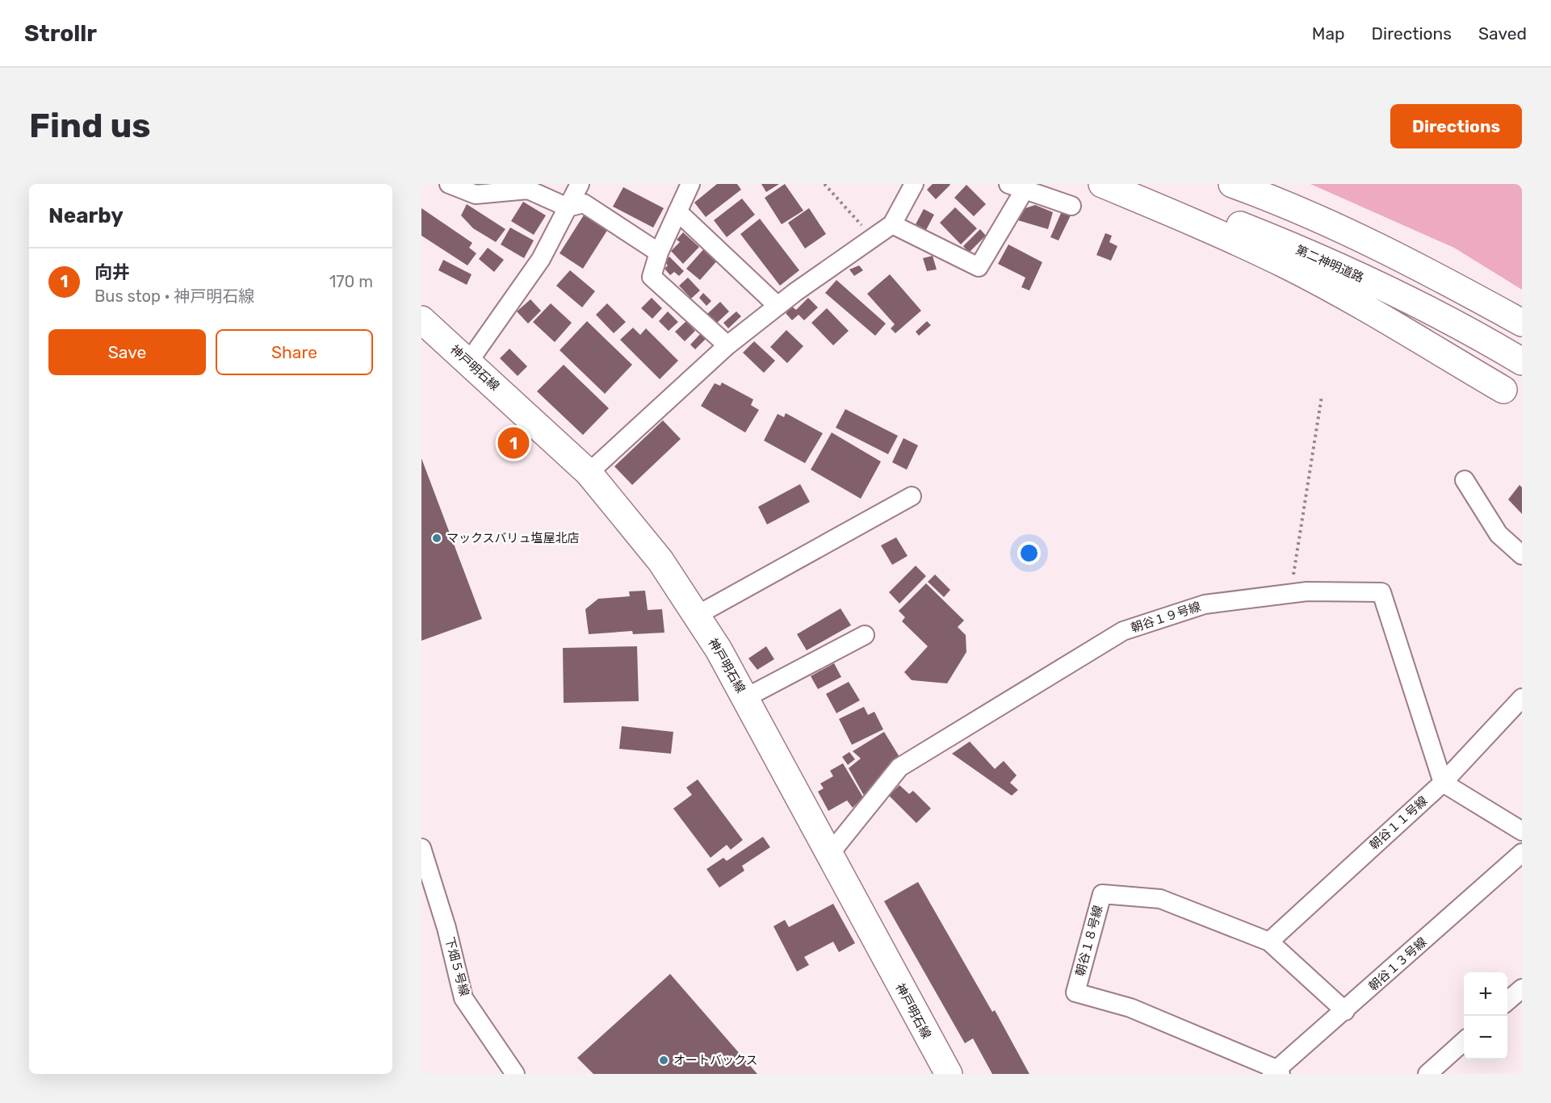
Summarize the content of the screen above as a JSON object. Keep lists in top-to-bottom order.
{
  "streets": {
    "main road": ["第二神明道路", "神戸明石線"],
    "street": [
      "朝谷１９号線",
      "朝谷１１号線",
      "朝谷１８号線",
      "朝谷１３号線",
      "下畑５号線"
    ]
  },
  "crossings": [
    ["神戸明石線", "朝谷１９号線"],
    ["朝谷１９号線", "朝谷１１号線"],
    ["朝谷１１号線", "朝谷１８号線"],
    ["朝谷１８号線", "朝谷１３号線"]
  ],
  "places": ["マックスバリュ塩屋北店", "オートバックス"],
  "page": {
    "header": "Strollr",
    "nav": ["Map", "Directions", "Saved"],
    "buttons": [
      "Directions",
      ["Save", "Share"]
    ],
    "title": "Find us",
    "heading": "Nearby",
    "list": [
      {
        "mark": "1",
        "name": "向井",
        "note": "Bus stop · 神戸明石線",
        "value": "170 m"
      }
    ],
    "pins": "1",
    "map_buttons": ["+", "−"]
  }
}
